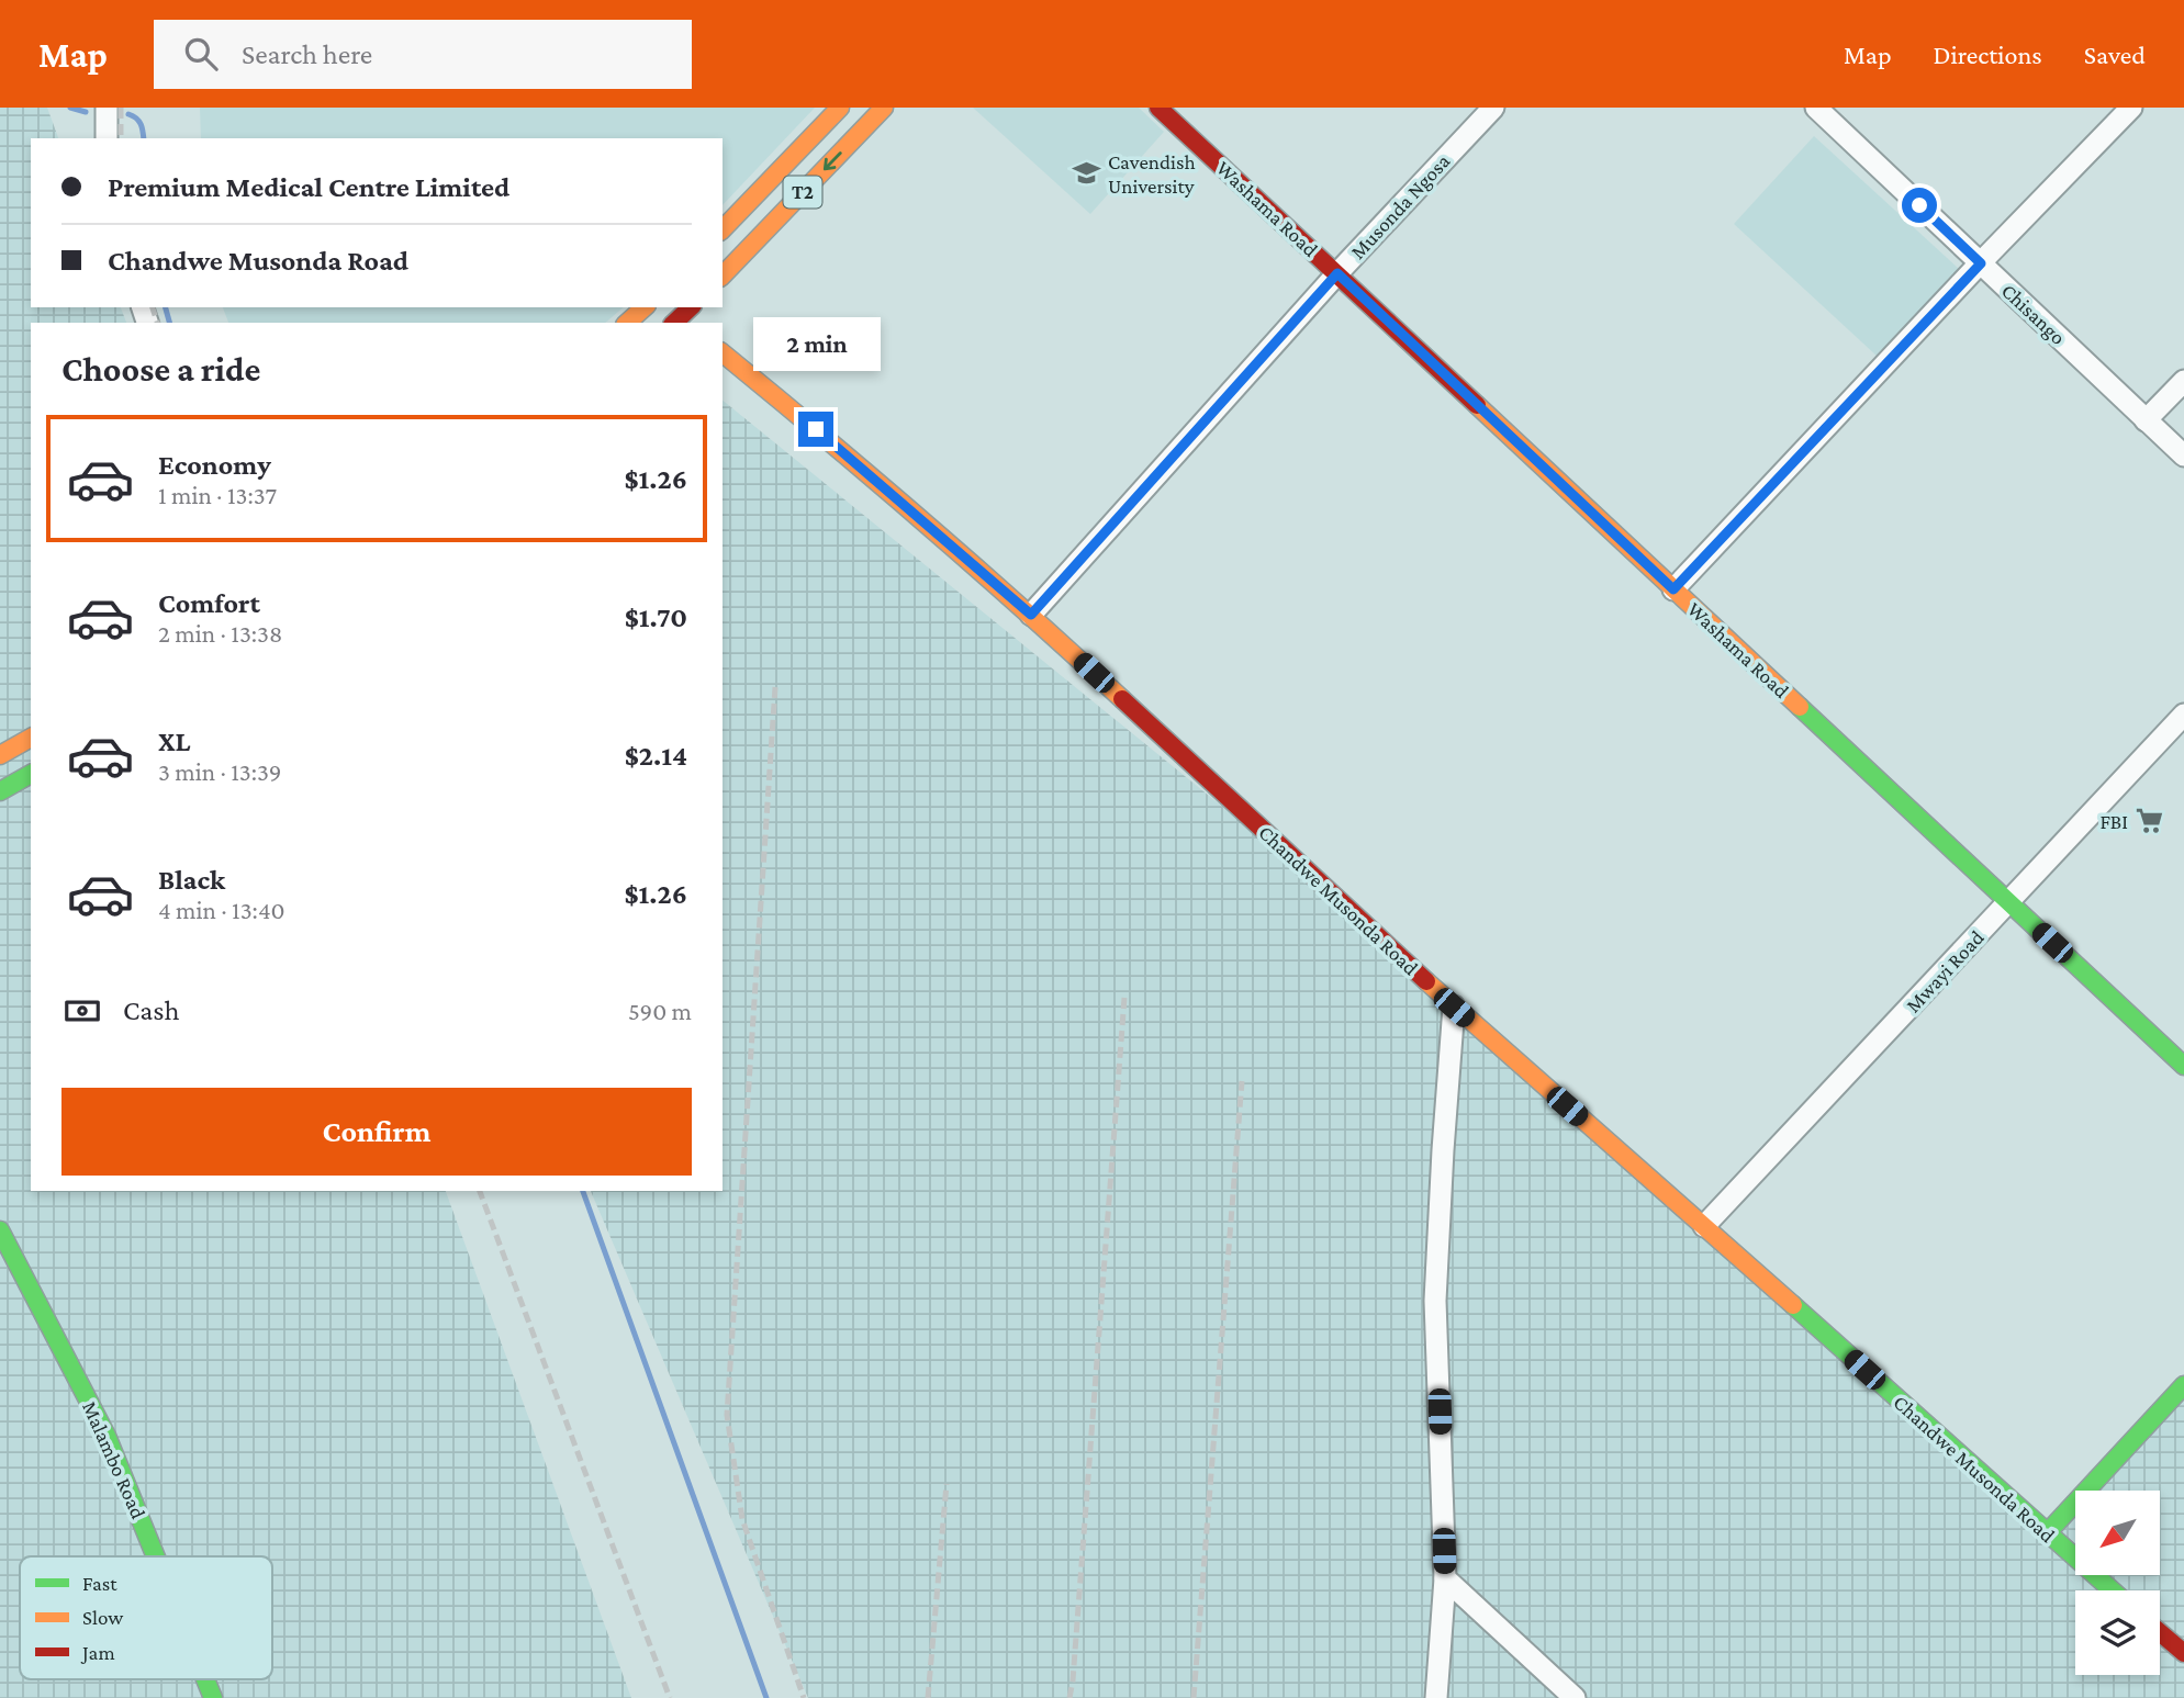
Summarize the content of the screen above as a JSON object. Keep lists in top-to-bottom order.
{
  "streets": {
    "street": [
      "T2",
      "Musonda Ngosa",
      "Washama Road",
      "Chisango",
      "Chandwe Musonda Road",
      "Mwayi Road",
      "Malambo Road"
    ]
  },
  "crossings": [
    ["Musonda Ngosa", "Washama Road"],
    ["Musonda Ngosa", "Chandwe Musonda Road"],
    ["Washama Road", "Mwayi Road"],
    ["Chandwe Musonda Road", "Mwayi Road"]
  ],
  "places": {
    "school or university": ["Cavendish University"],
    "supermarket": ["FBI"]
  },
  "legend": ["Fast", "Slow", "Jam"],
  "north": "bottom left",
  "page": {
    "header": "Map",
    "search": "Search here",
    "nav": ["Map", "Directions", "Saved"],
    "banner": ["Premium Medical Centre Limited", "Chandwe Musonda Road"],
    "bubble": "2 min",
    "heading": "Choose a ride",
    "list": [
      {
        "name": "Economy",
        "note": "1 min · 13:37",
        "value": "$1.26"
      },
      {
        "name": "Comfort",
        "note": "2 min · 13:38",
        "value": "$1.70"
      },
      {
        "name": "XL",
        "note": "3 min · 13:39",
        "value": "$2.14"
      },
      {
        "name": "Black",
        "note": "4 min · 13:40",
        "value": "$1.26"
      }
    ],
    "pay": ["Cash", "590 m"],
    "buttons": "Confirm"
  }
}
